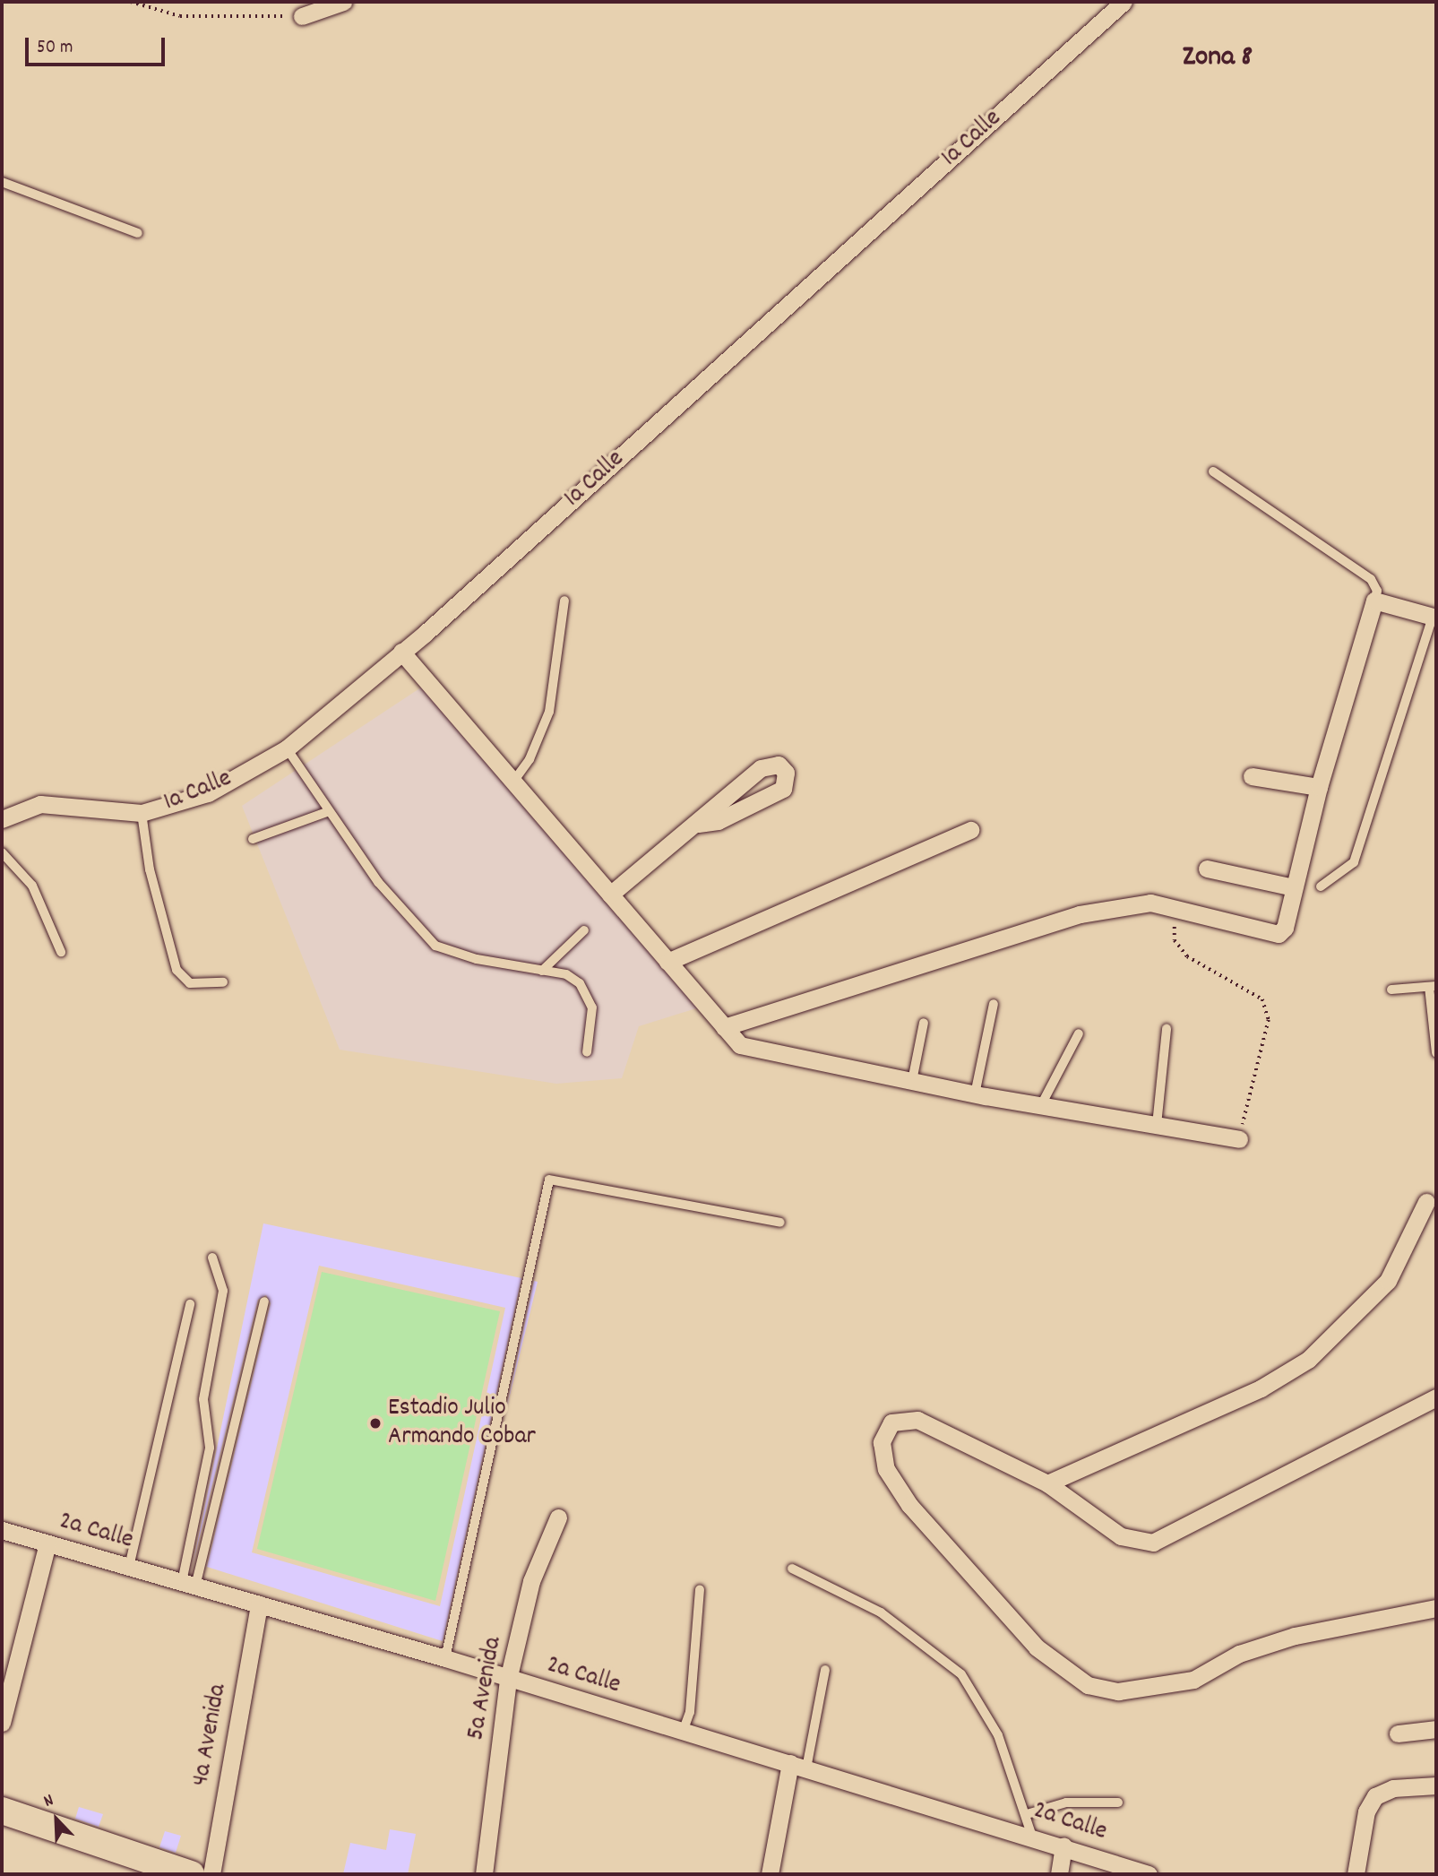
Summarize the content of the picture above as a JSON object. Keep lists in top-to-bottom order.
{
  "streets": {
    "street": [
      "1a Calle",
      "2a Calle",
      "5a Avenida",
      "4a Avenida"
    ]
  },
  "crossings": [
    ["2a Calle", "5a Avenida"],
    ["2a Calle", "4a Avenida"]
  ],
  "districts": ["Zona 8"],
  "places": ["Estadio Julio Armando Cobar"],
  "scale_bar": "50 m",
  "north": "top left"
}
